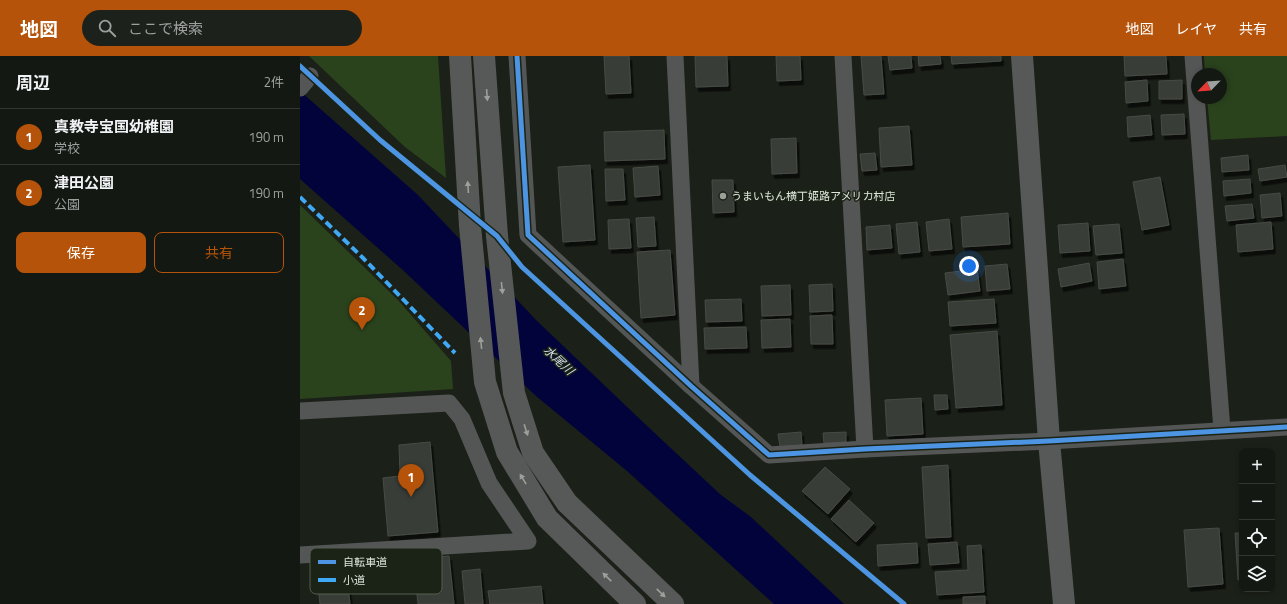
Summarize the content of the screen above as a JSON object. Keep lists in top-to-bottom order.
{
  "water": ["水尾川"],
  "places": ["うまいもん横丁姫路アメリカ村店"],
  "legend": ["自転車道", "小道"],
  "north": "bottom left",
  "page": {
    "header": "地図",
    "search": "ここで検索",
    "nav": ["地図", "レイヤ", "共有"],
    "heading": ["周辺", "2件"],
    "list": [
      {
        "mark": "1",
        "name": "真教寺宝国幼稚園",
        "note": "学校",
        "value": "190 m"
      },
      {
        "mark": "2",
        "name": "津田公園",
        "note": "公園",
        "value": "190 m"
      }
    ],
    "buttons": ["保存", "共有"],
    "pins": ["2", "1"],
    "map_buttons": ["+", "−"]
  }
}
